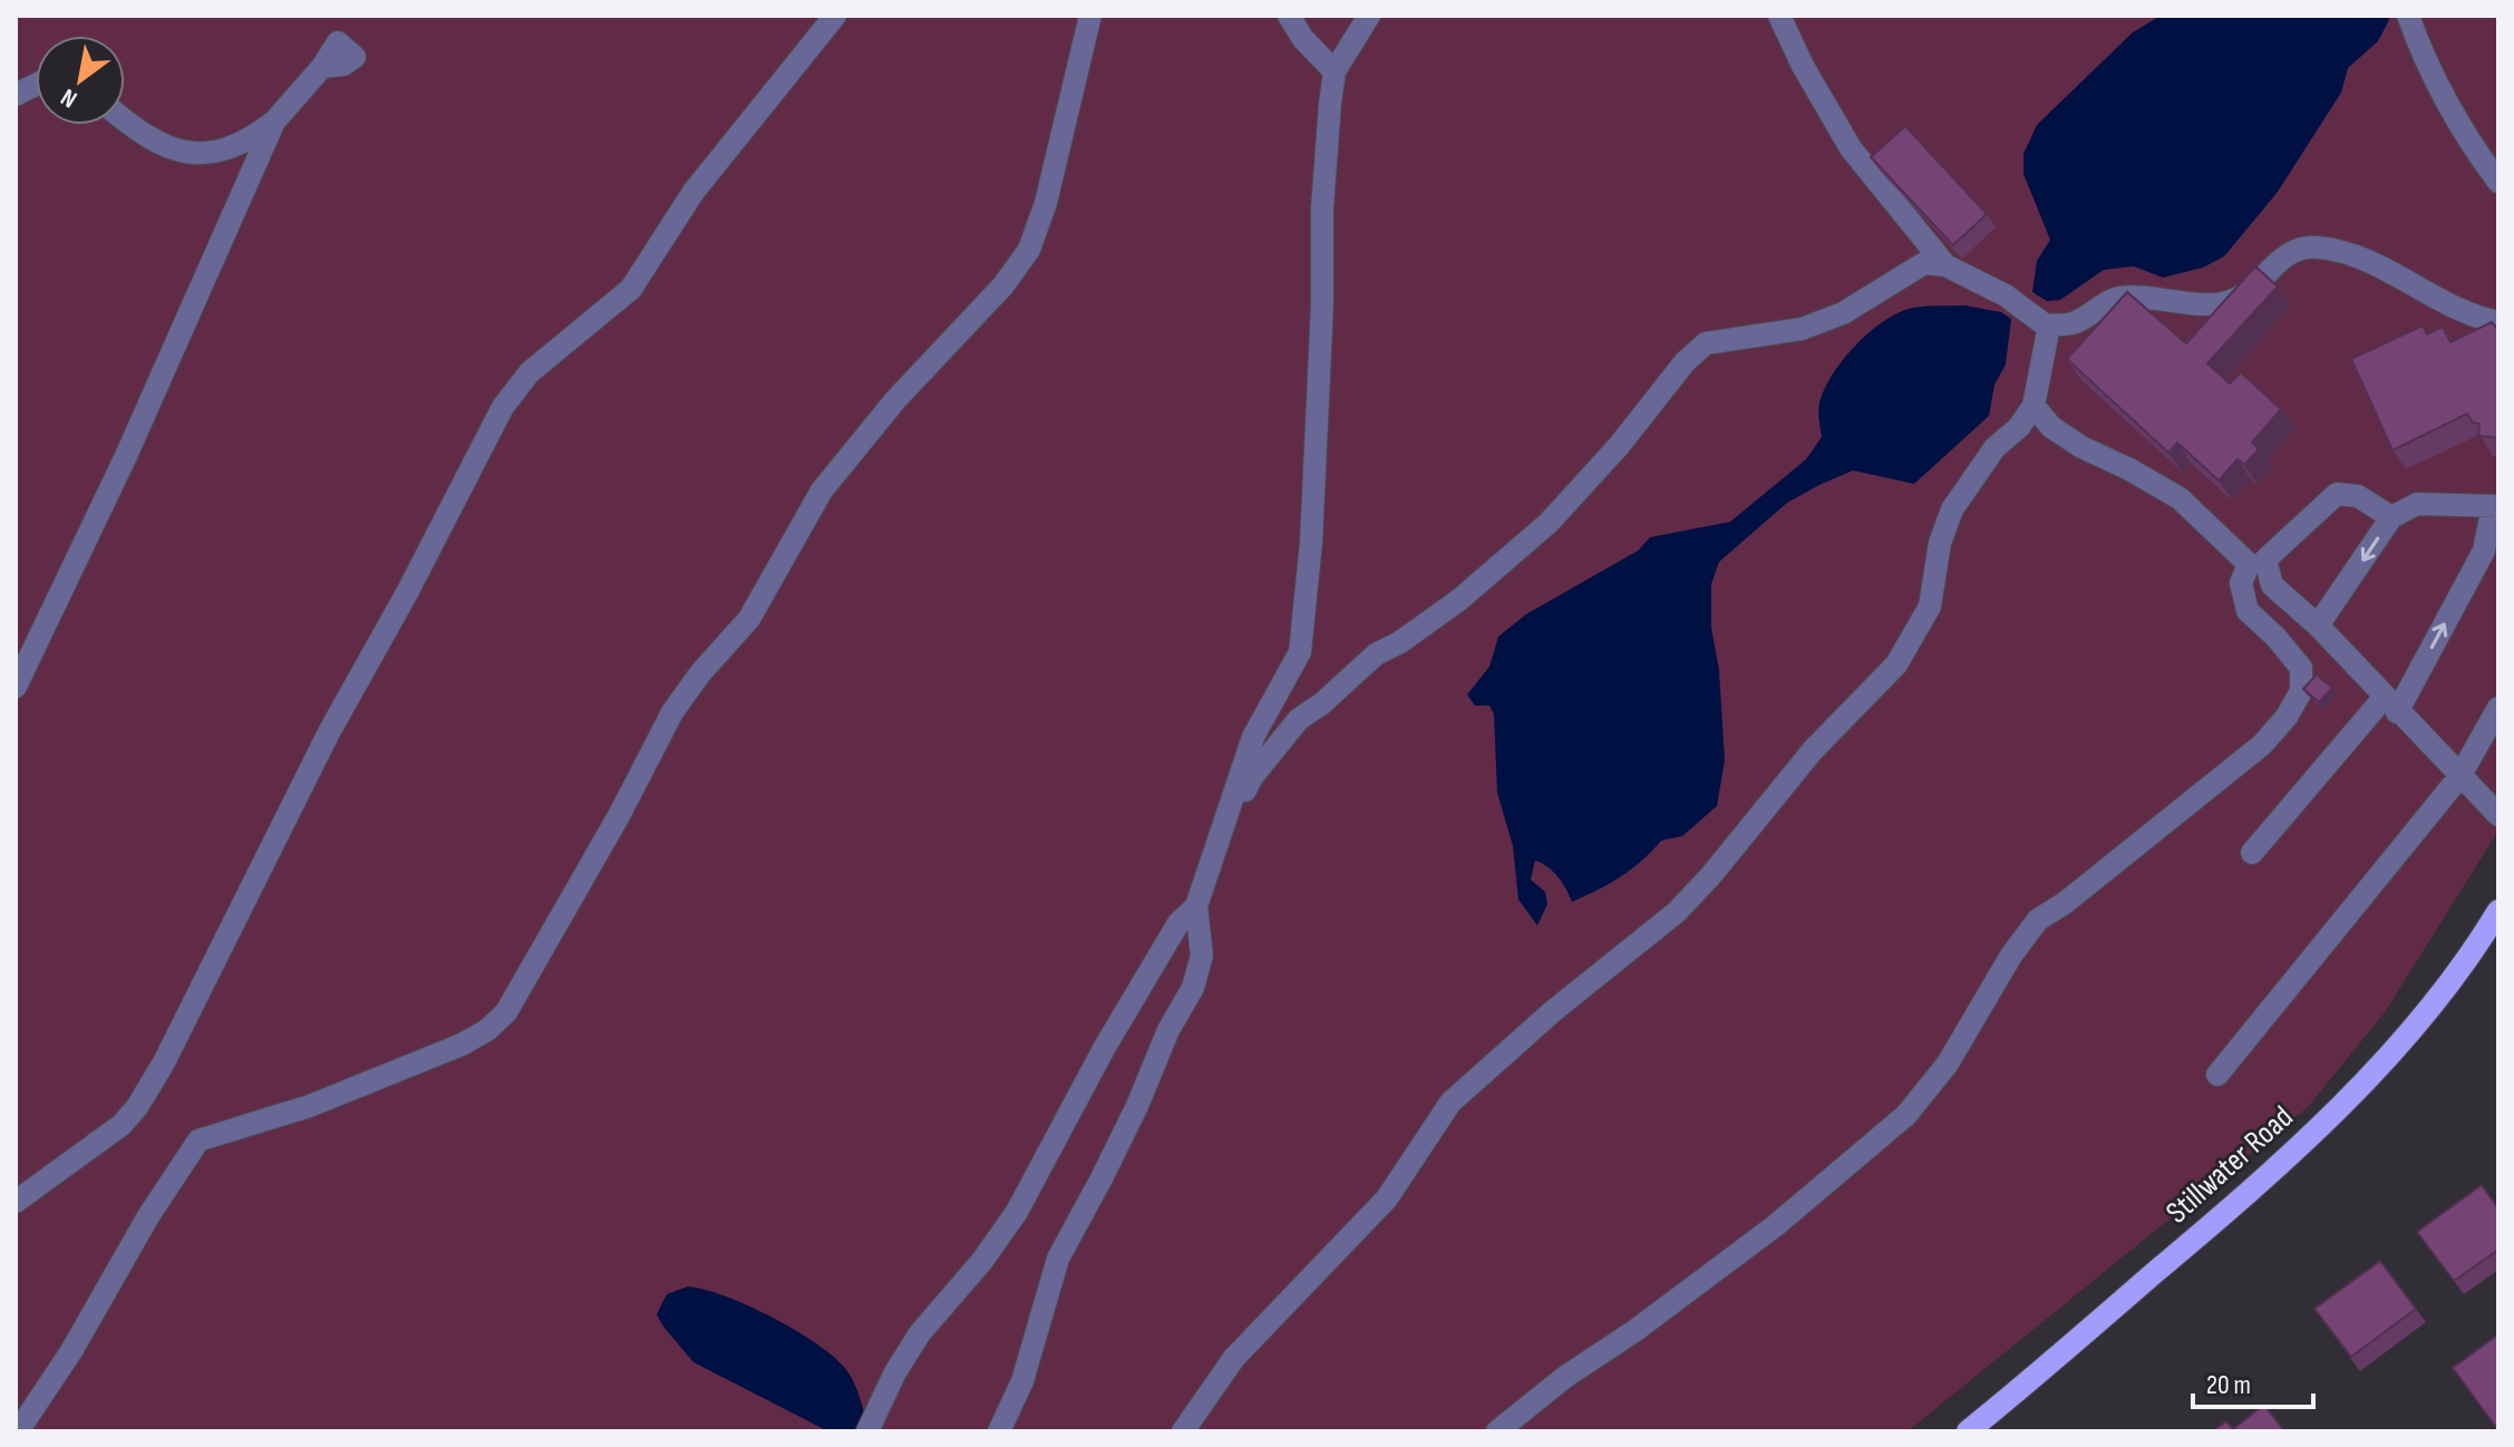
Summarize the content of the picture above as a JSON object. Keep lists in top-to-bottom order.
{
  "streets": {
    "main road": ["Stillwater Road"]
  },
  "scale_bar": "20 m",
  "north": "bottom left"
}
